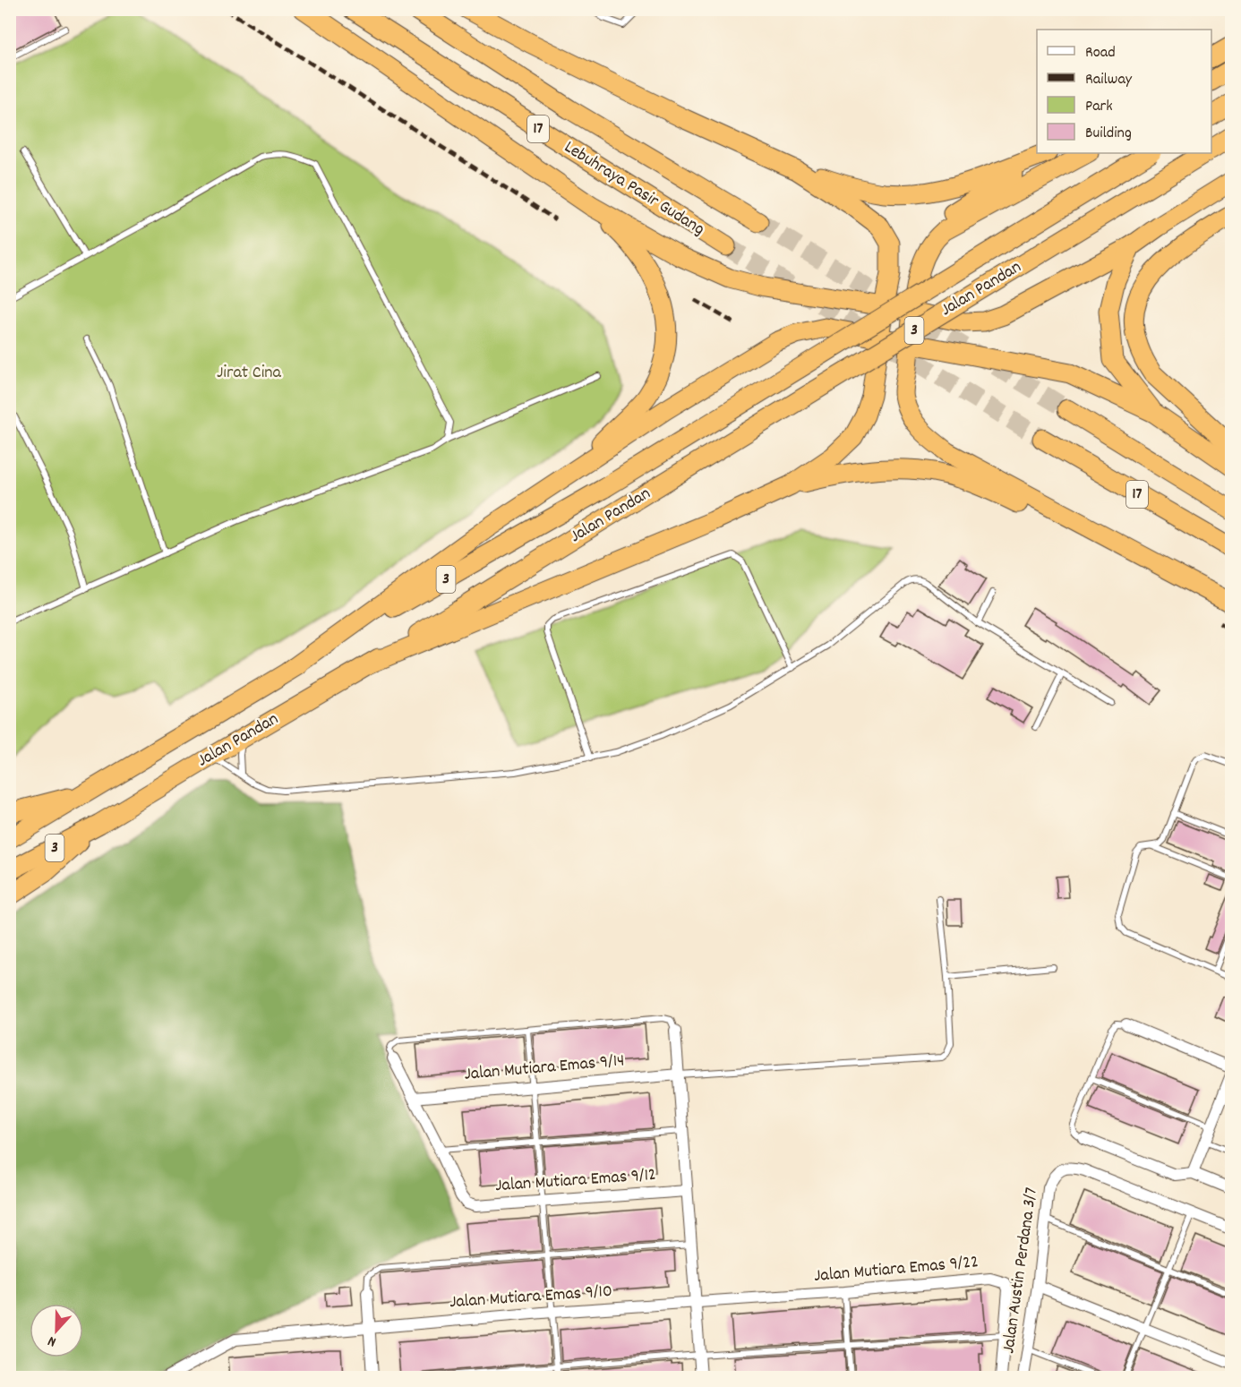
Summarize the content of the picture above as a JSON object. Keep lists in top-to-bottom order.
{
  "streets": {
    "highway": [
      "17",
      "Lebuhraya Pasir Gudang",
      "Jalan Pandan",
      "3"
    ],
    "street": [
      "Jalan Mutiara Emas 9/14",
      "Jalan Mutiara Emas 9/12",
      "Jalan Mutiara Emas 9/22",
      "Jalan Austin Perdana 3/7",
      "Jalan Mutiara Emas 9/10"
    ]
  },
  "crossings": [
    ["Jalan Mutiara Emas 9/22", "Jalan Mutiara Emas 9/10"]
  ],
  "parks": ["Jirat Cina"],
  "legend": [
    "Road",
    "Railway",
    "Park",
    "Building"
  ],
  "north": "bottom"
}
